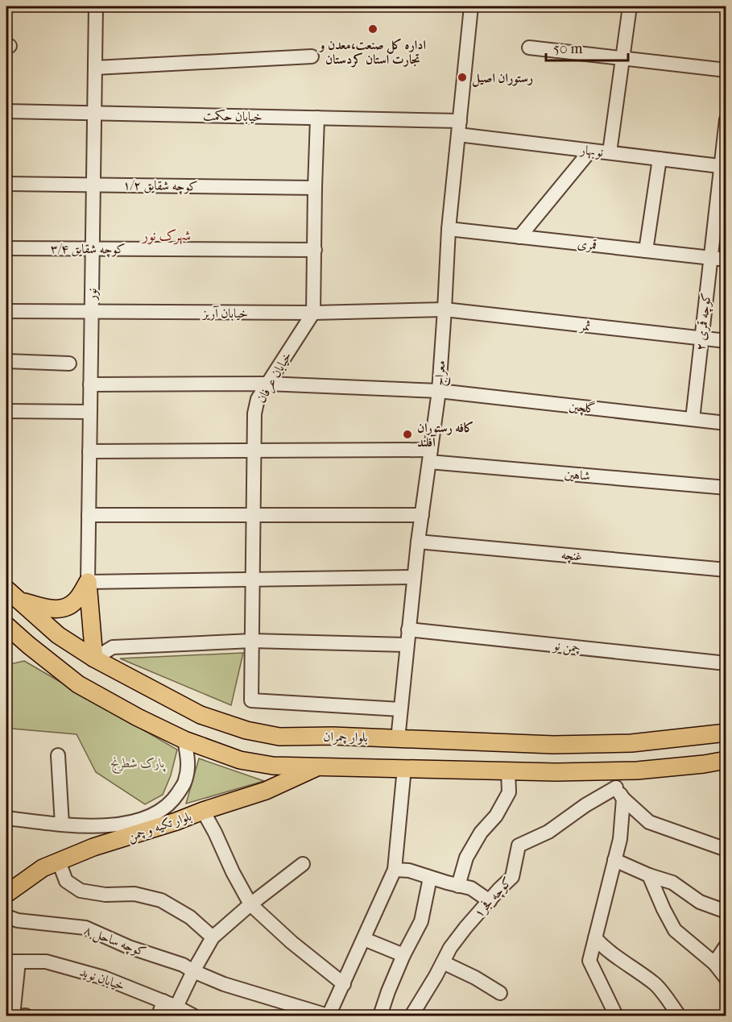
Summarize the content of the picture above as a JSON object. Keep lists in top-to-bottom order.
{
  "streets": {
    "main road": ["بلوار چمران", "بلوار تکیه و چمن"],
    "street": [
      "خیابان حکمت",
      "نوبهار",
      "کوچه شقایق ۱/۲",
      "قمری",
      "کوچه شقایق ۳/۴",
      "نور",
      "خیابان آریز",
      "کوچه قمری ۲",
      "ثمر",
      "معراج",
      "خیابان عرفان",
      "گلچین",
      "شاهین",
      "غنچه",
      "چمن نو",
      "کوچه فجر۱",
      "کوچه ساحل ۸",
      "خیابان نوید"
    ]
  },
  "crossings": [
    ["خیابان حکمت", "نور"],
    ["خیابان حکمت", "معراج"],
    ["نوبهار", "کوچه قمری ۲"],
    ["نوبهار", "معراج"],
    ["کوچه شقایق ۱/۲", "نور"],
    ["قمری", "کوچه قمری ۲"],
    ["قمری", "معراج"],
    ["کوچه شقایق ۳/۴", "نور"],
    ["نور", "خیابان آریز"],
    ["نور", "گلچین"],
    ["نور", "شاهین"],
    ["خیابان آریز", "ثمر"],
    ["خیابان آریز", "معراج"],
    ["خیابان آریز", "خیابان عرفان"],
    ["کوچه قمری ۲", "ثمر"],
    ["کوچه قمری ۲", "گلچین"],
    ["ثمر", "معراج"],
    ["معراج", "خیابان عرفان"],
    ["معراج", "گلچین"],
    ["معراج", "شاهین"],
    ["معراج", "غنچه"],
    ["معراج", "چمن نو"],
    ["معراج", "بلوار چمران"],
    ["خیابان عرفان", "گلچین"],
    ["خیابان عرفان", "شاهین"]
  ],
  "districts": ["شهرک نور"],
  "parks": ["پارک شطرنج"],
  "places": ["اداره کل صنعت،معدن و تجارت استان کردستان", "رستوران اصیل", "کافه رستوران آفلند"],
  "scale_bar": "50 m"
}
